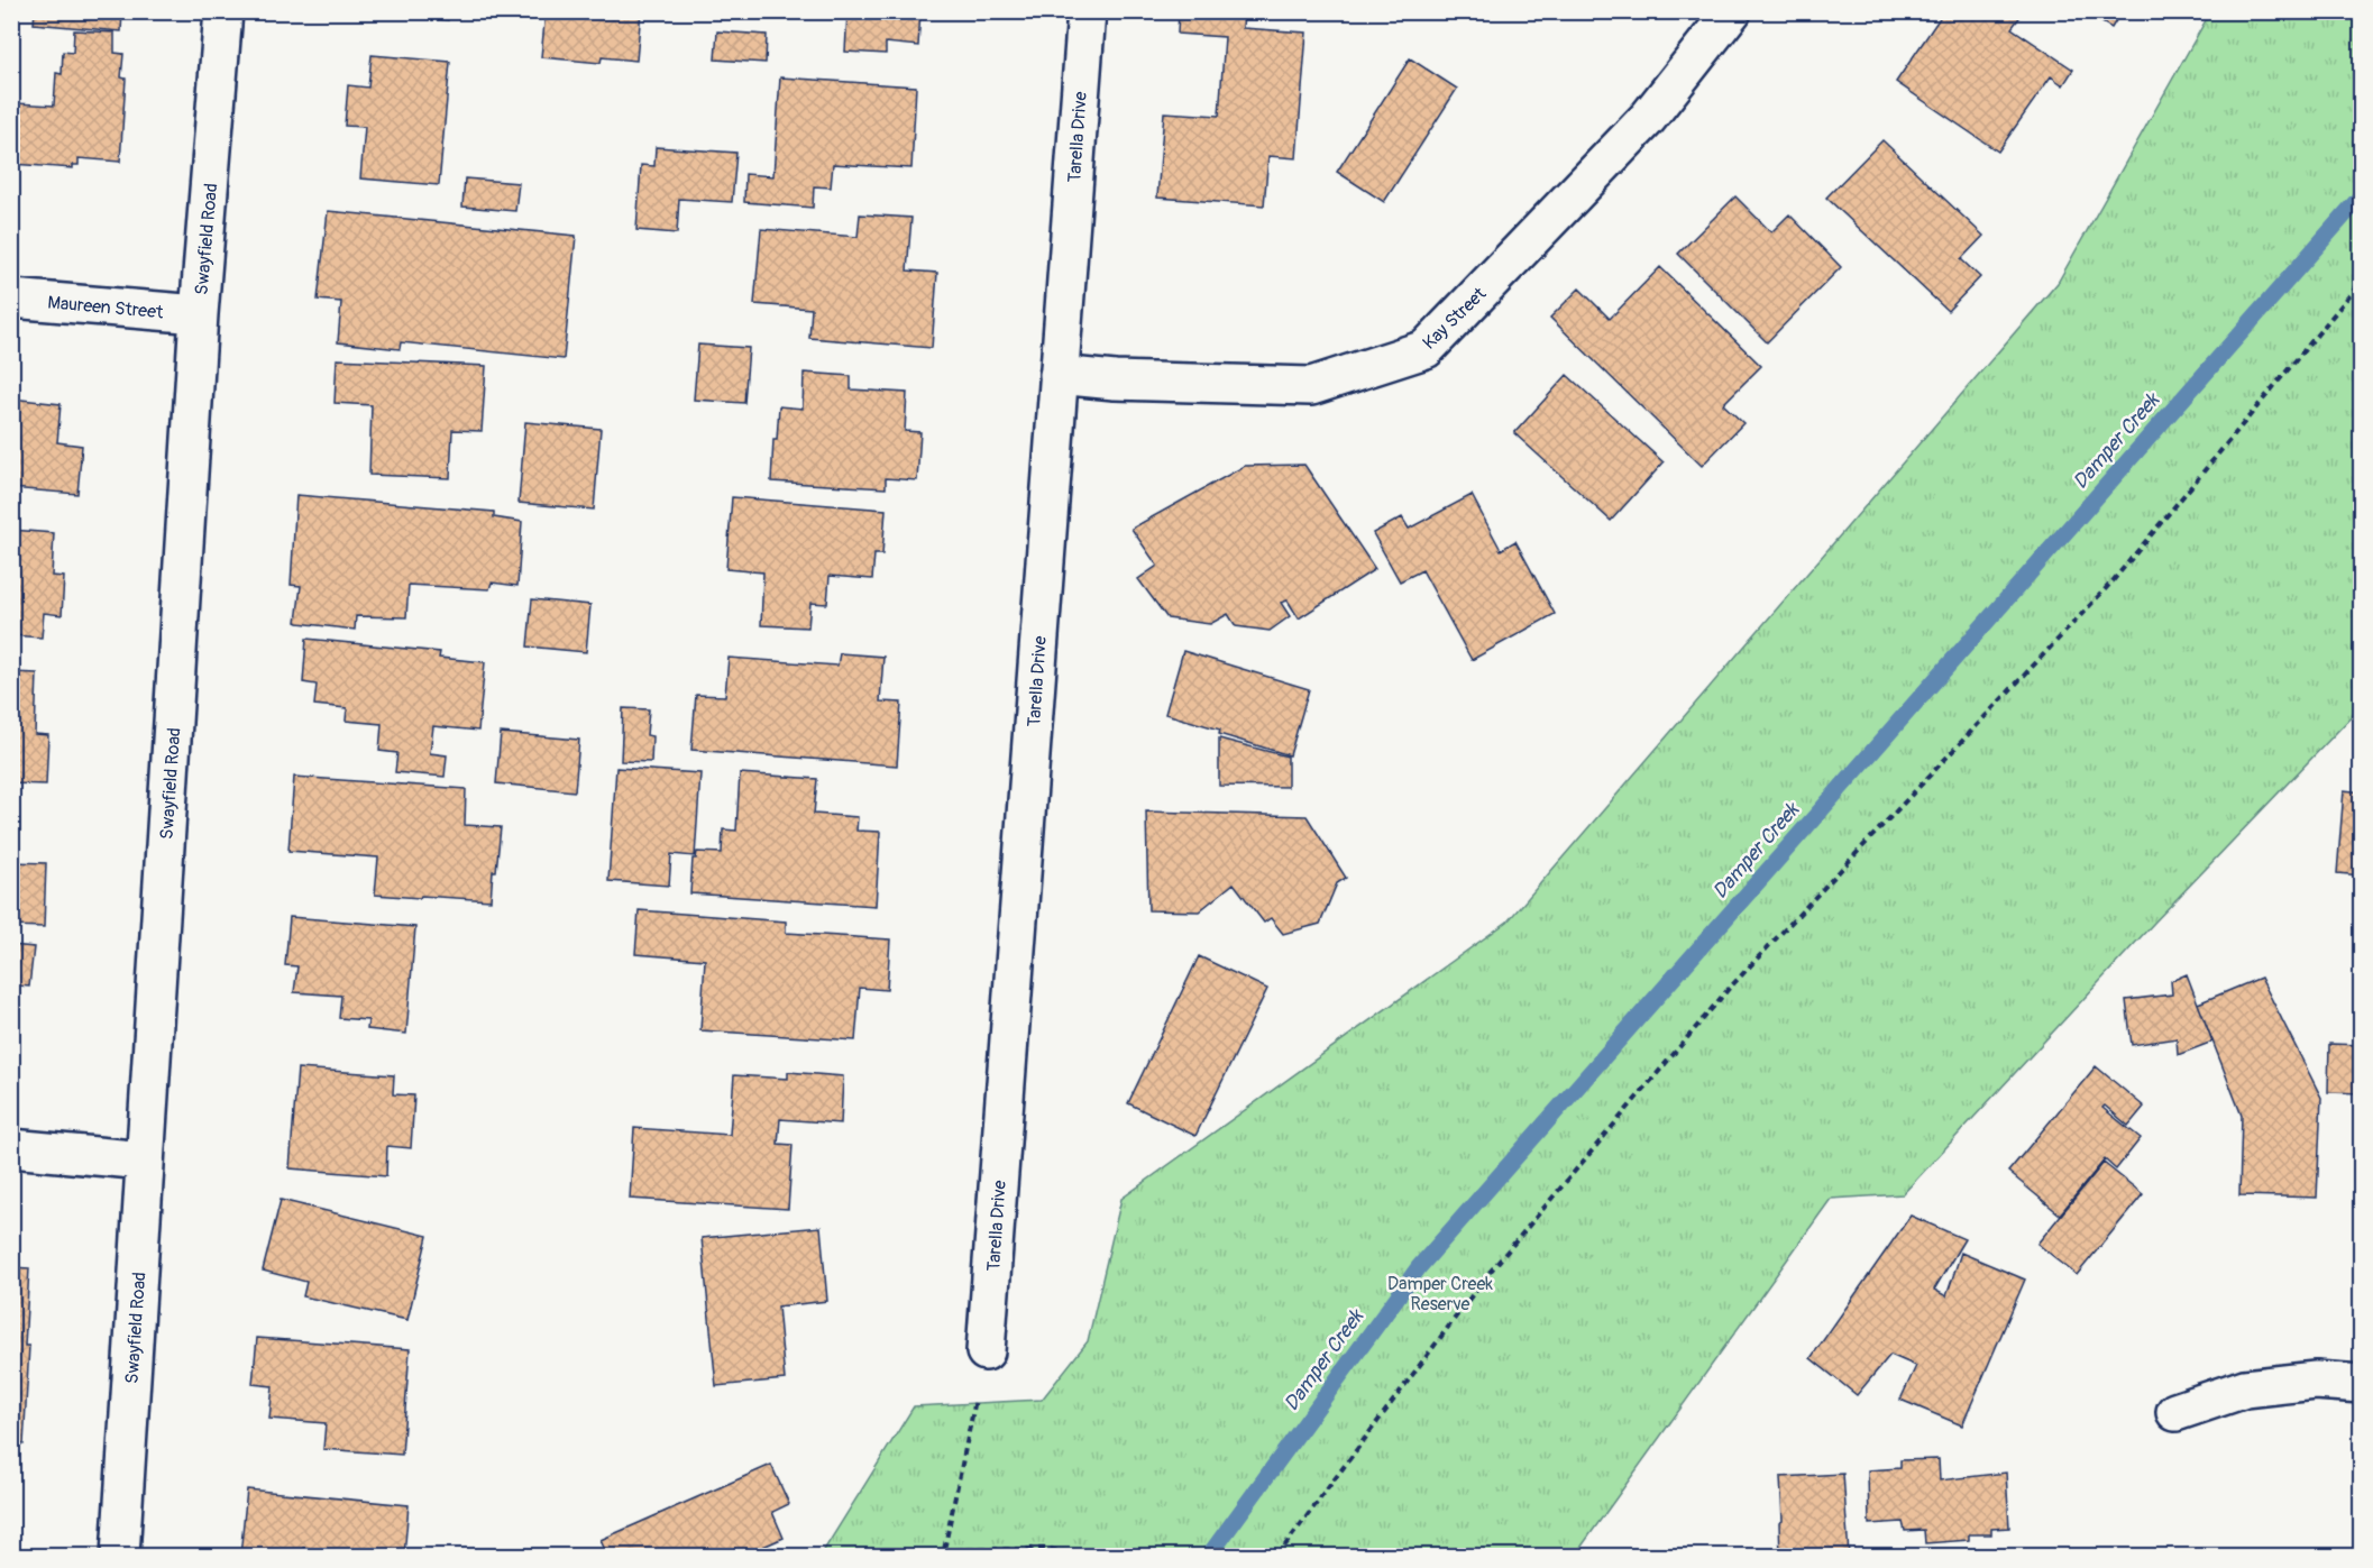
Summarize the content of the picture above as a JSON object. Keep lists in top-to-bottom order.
{
  "streets": {
    "street": [
      "Tarella Drive",
      "Swayfield Road",
      "Maureen Street",
      "Kay Street"
    ]
  },
  "crossings": [
    ["Tarella Drive", "Kay Street"],
    ["Swayfield Road", "Maureen Street"]
  ],
  "water": ["Damper Creek"],
  "parks": ["Damper Creek Reserve"]
}
